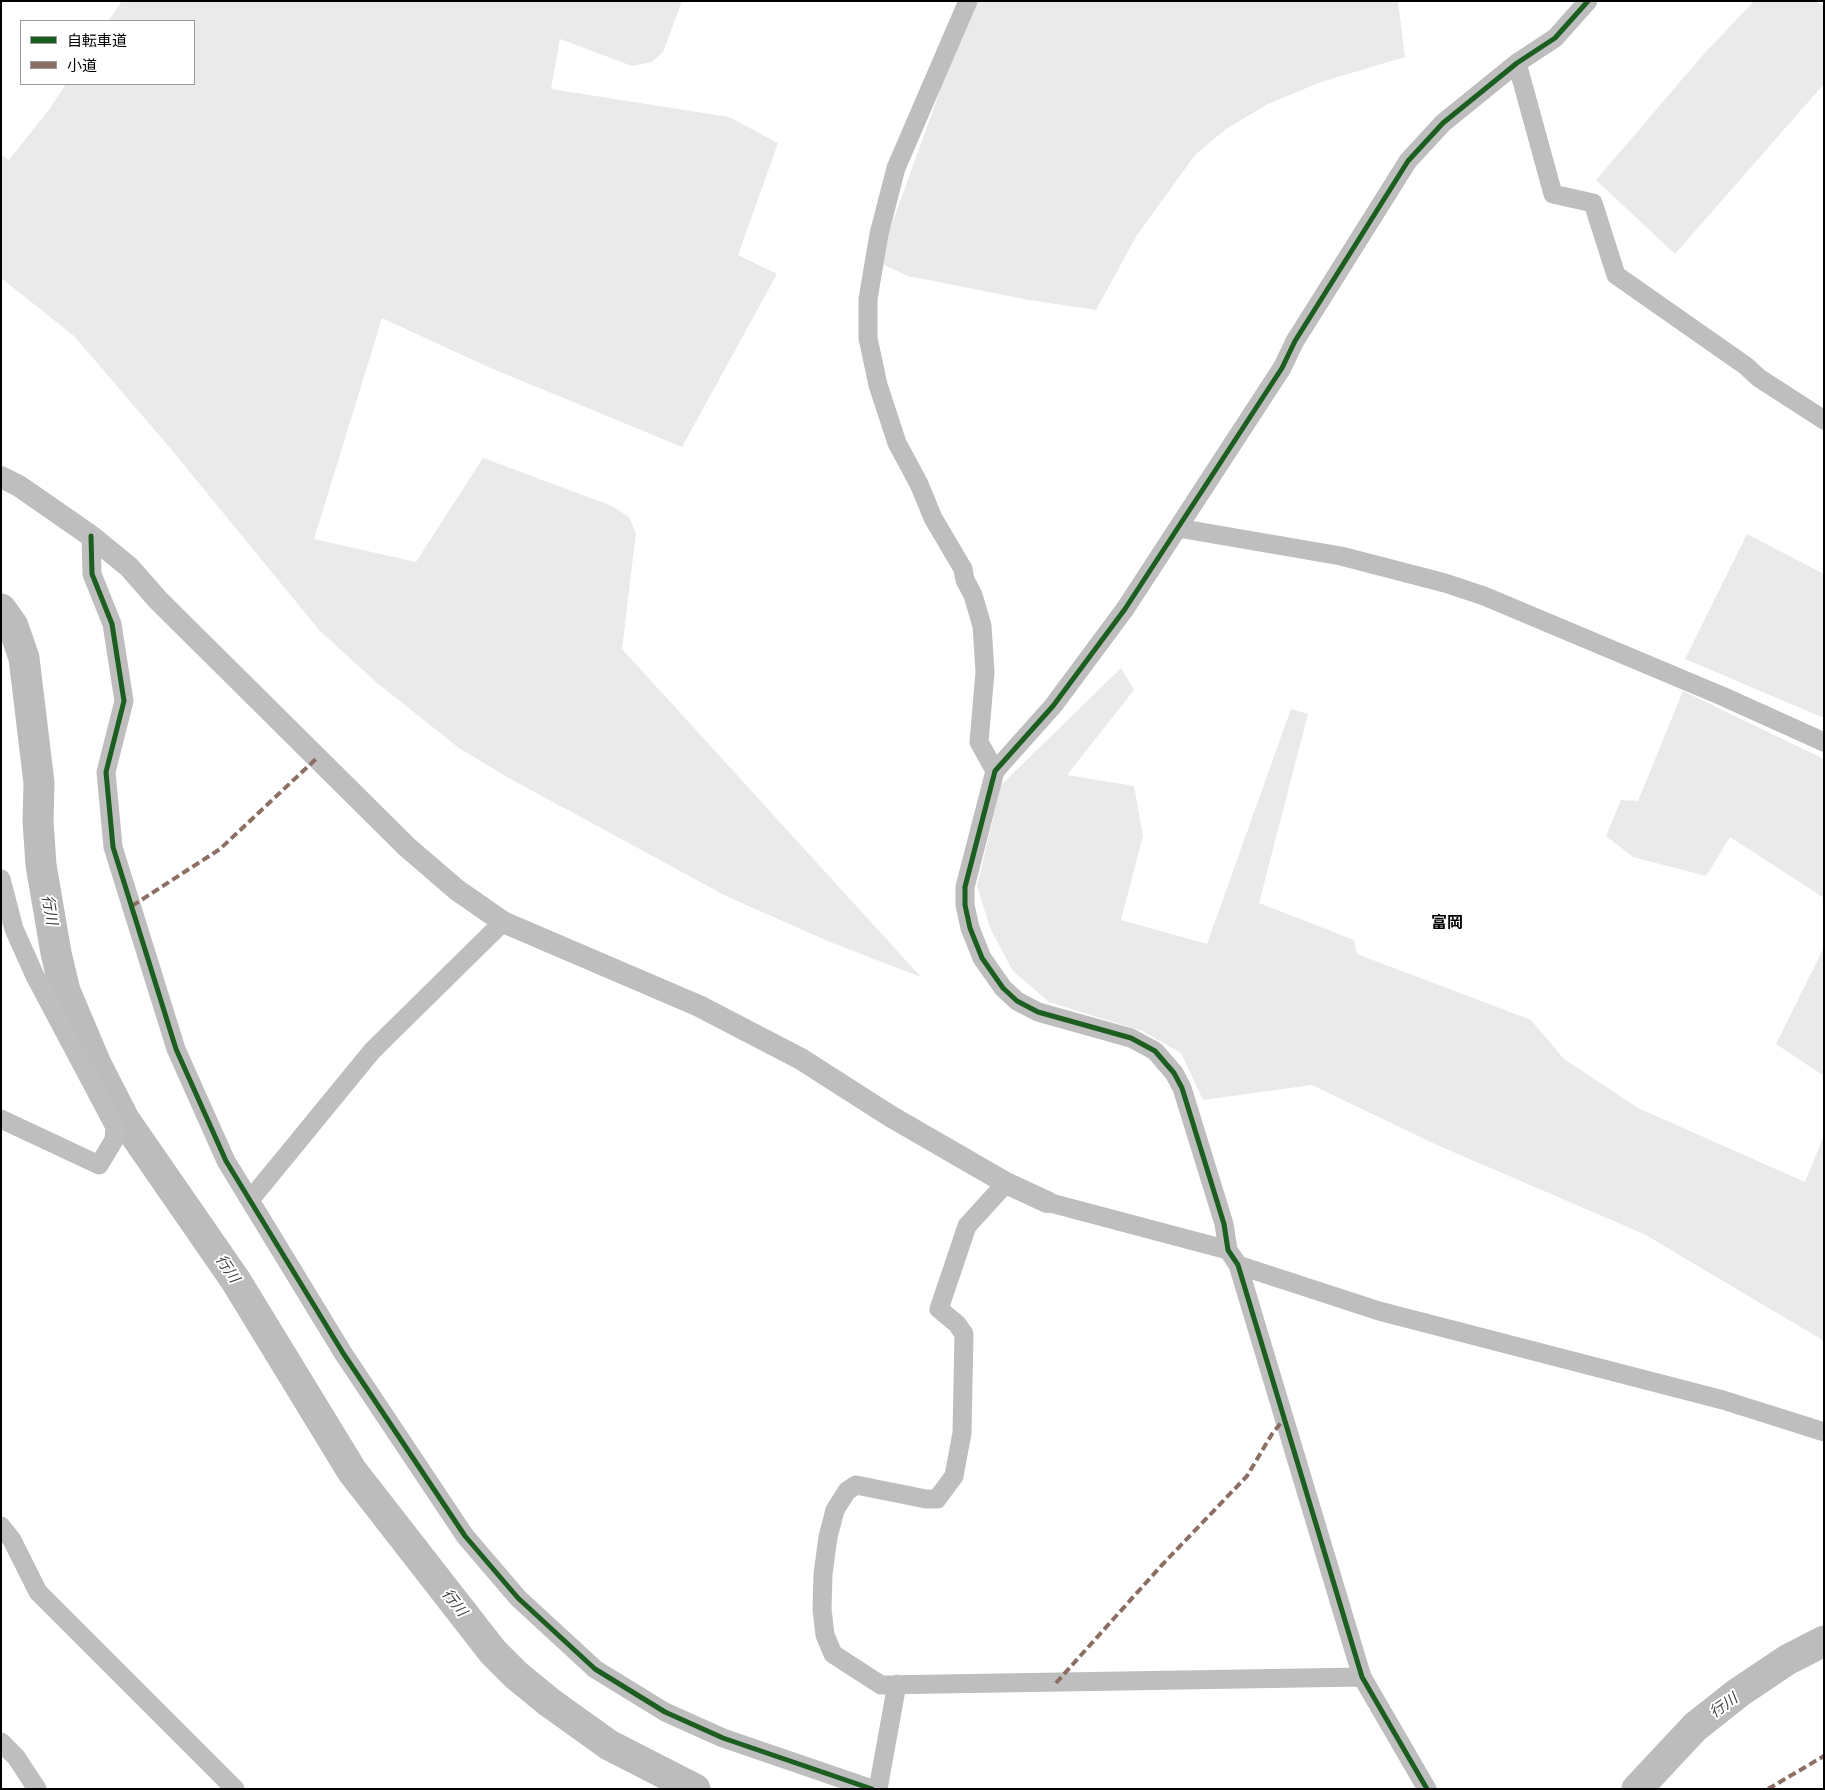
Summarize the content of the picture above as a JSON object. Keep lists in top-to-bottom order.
{
  "districts": ["富岡"],
  "water": ["行川"],
  "legend": ["自転車道", "小道"]
}
